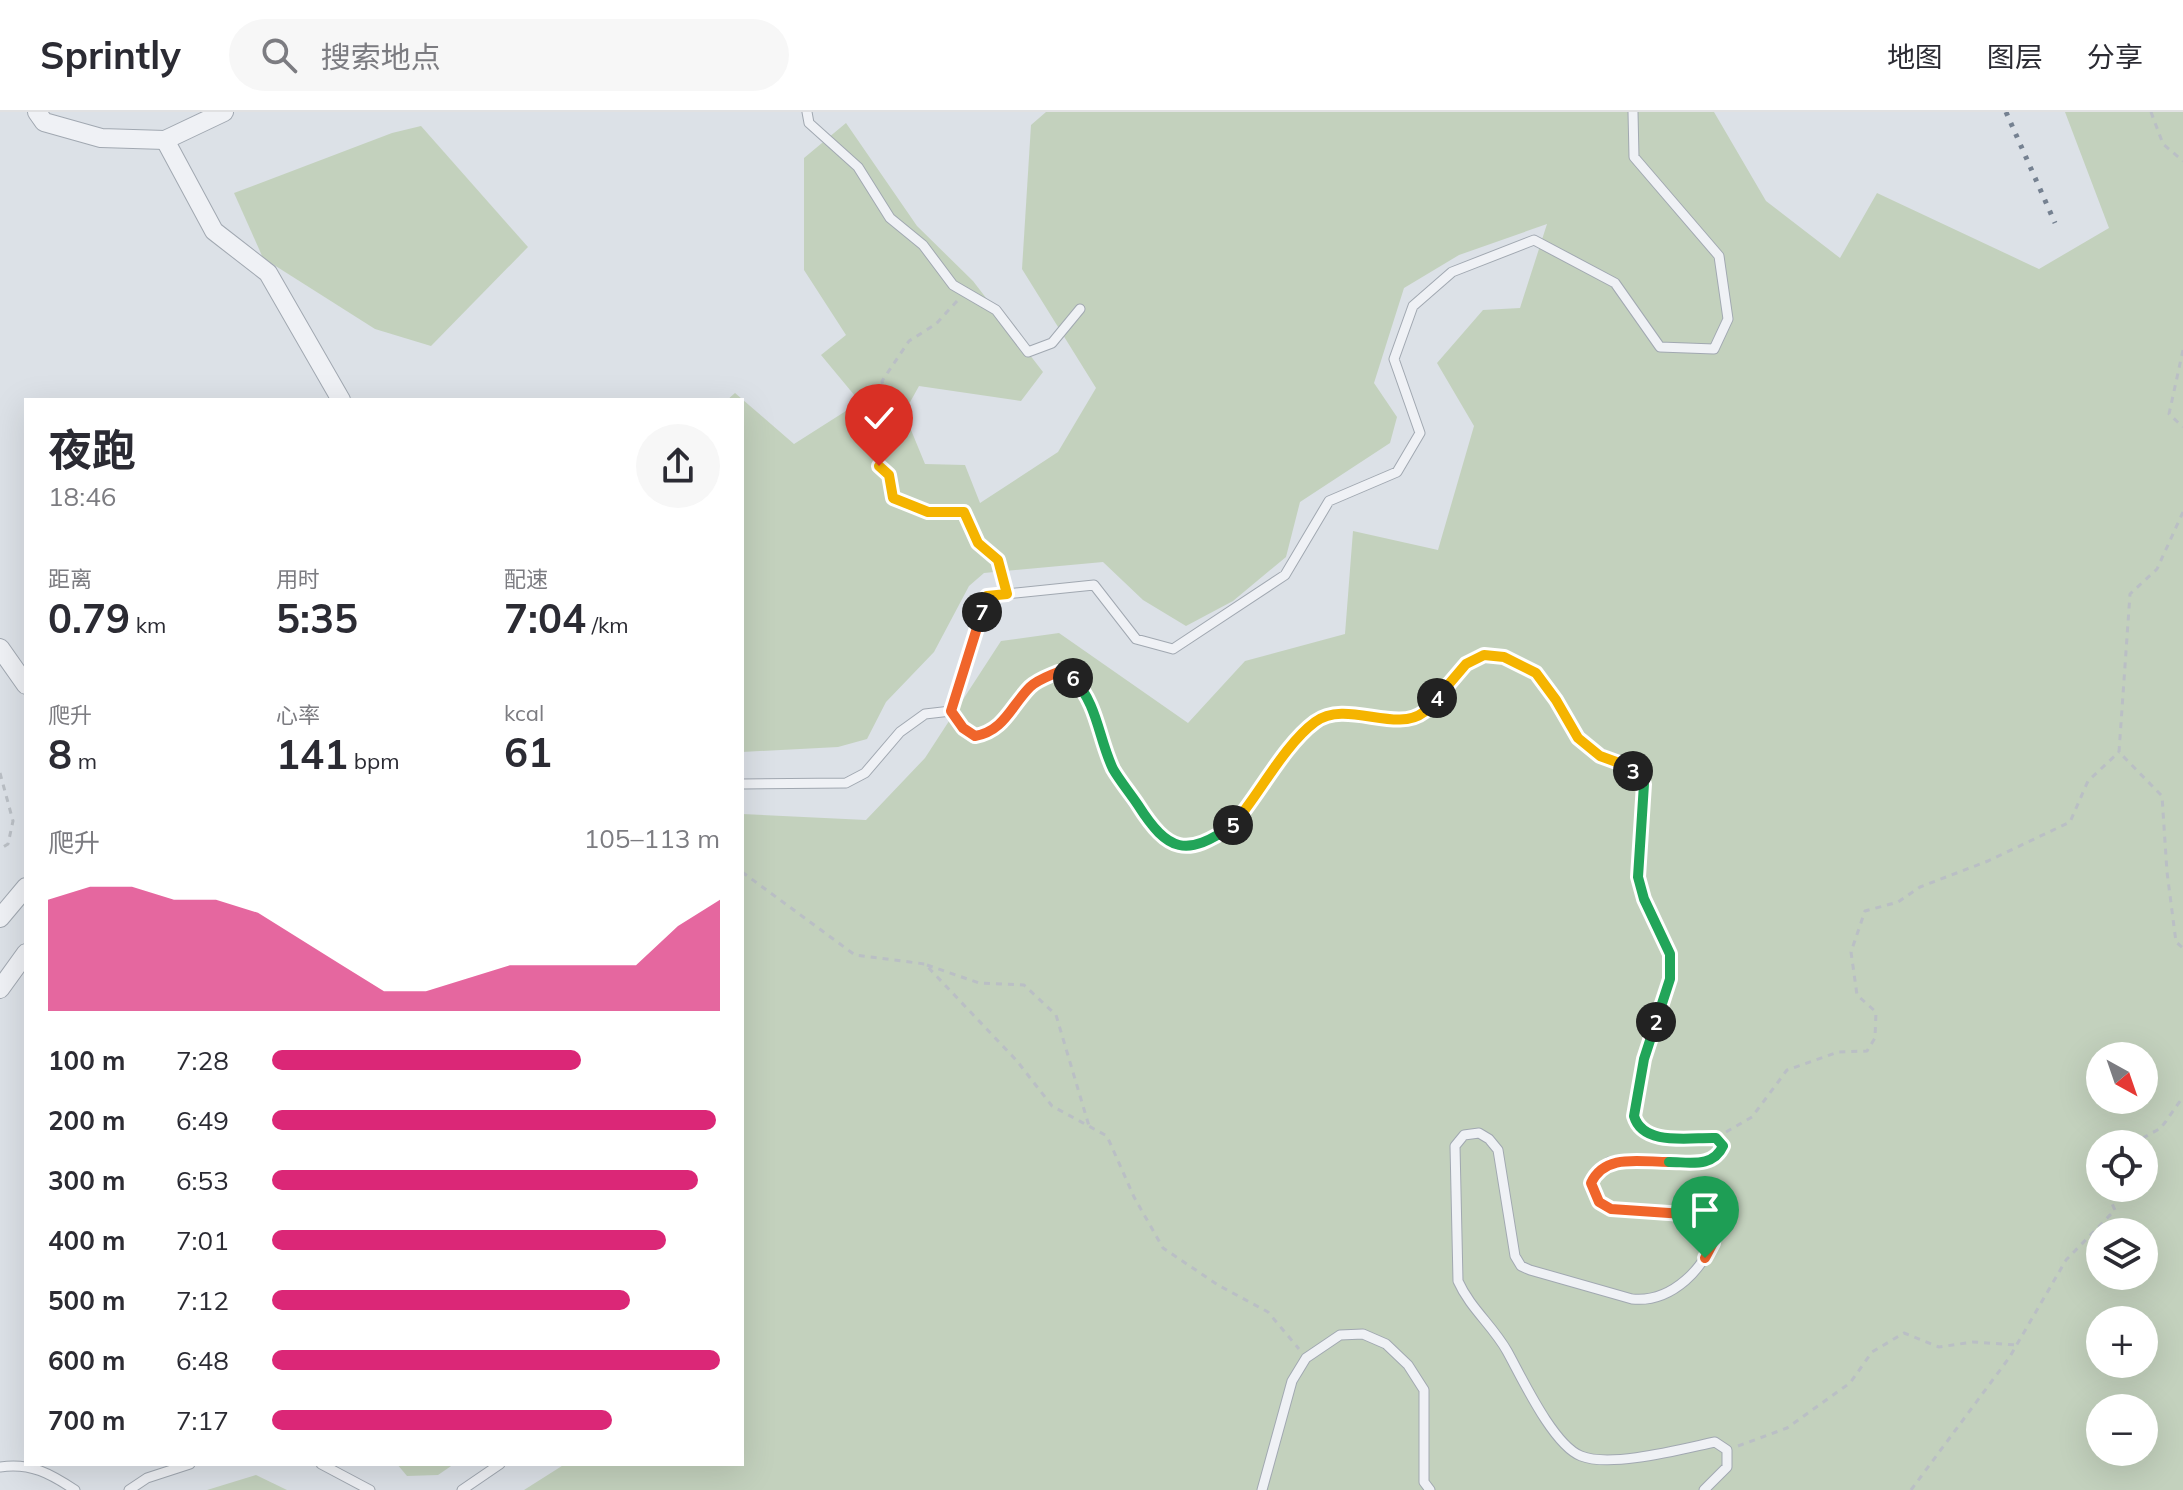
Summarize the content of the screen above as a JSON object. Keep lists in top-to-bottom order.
{
  "north": "bottom right",
  "page": {
    "header": "Sprintly",
    "search": "搜索地点",
    "nav": ["地图", "图层", "分享"],
    "heading": ["夜跑", "18:46"],
    "stats": [
      ["距离", "0.79 km"],
      ["用时", "5:35"],
      ["配速", "7:04 /km"],
      ["爬升", "8 m"],
      ["心率", "141 bpm"],
      ["kcal", "61"]
    ],
    "pins": [
      "7",
      "6",
      "4",
      "3",
      "5",
      "2"
    ],
    "chart": ["爬升", "105–113 m"],
    "list": [
      {
        "name": "100 m",
        "note": "7:28"
      },
      {
        "name": "200 m",
        "note": "6:49"
      },
      {
        "name": "300 m",
        "note": "6:53"
      },
      {
        "name": "400 m",
        "note": "7:01"
      },
      {
        "name": "500 m",
        "note": "7:12"
      },
      {
        "name": "600 m",
        "note": "6:48"
      },
      {
        "name": "700 m",
        "note": "7:17"
      }
    ],
    "map_buttons": ["+", "−"]
  }
}
